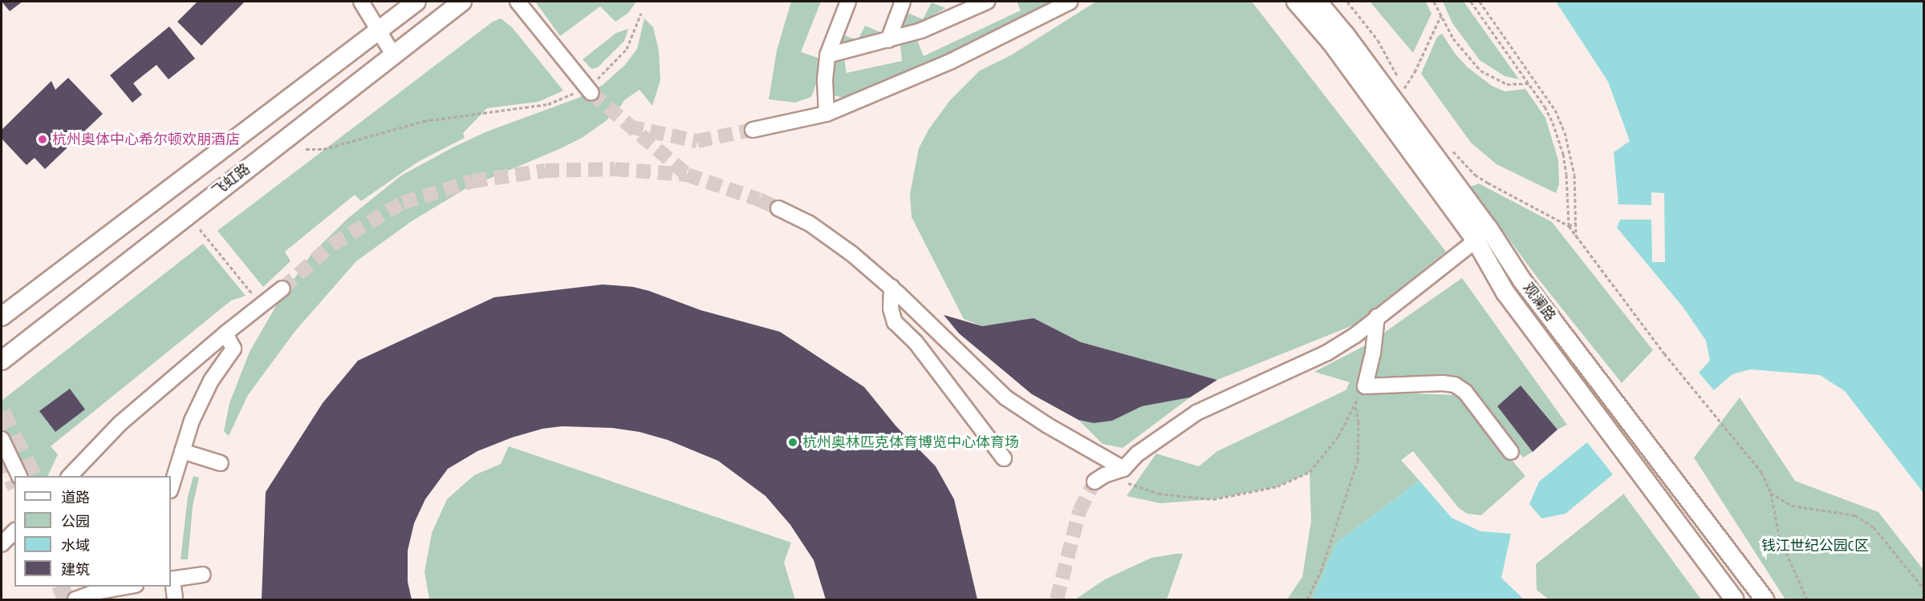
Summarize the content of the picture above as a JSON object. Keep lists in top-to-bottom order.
{
  "streets": {
    "main road": ["飞虹路", "观澜路"]
  },
  "parks": ["钱江世纪公园C区"],
  "places": ["杭州奥体中心希尔顿欢朋酒店", "杭州奥林匹克体育博览中心体育场"],
  "legend": [
    "道路",
    "公园",
    "水域",
    "建筑"
  ]
}
